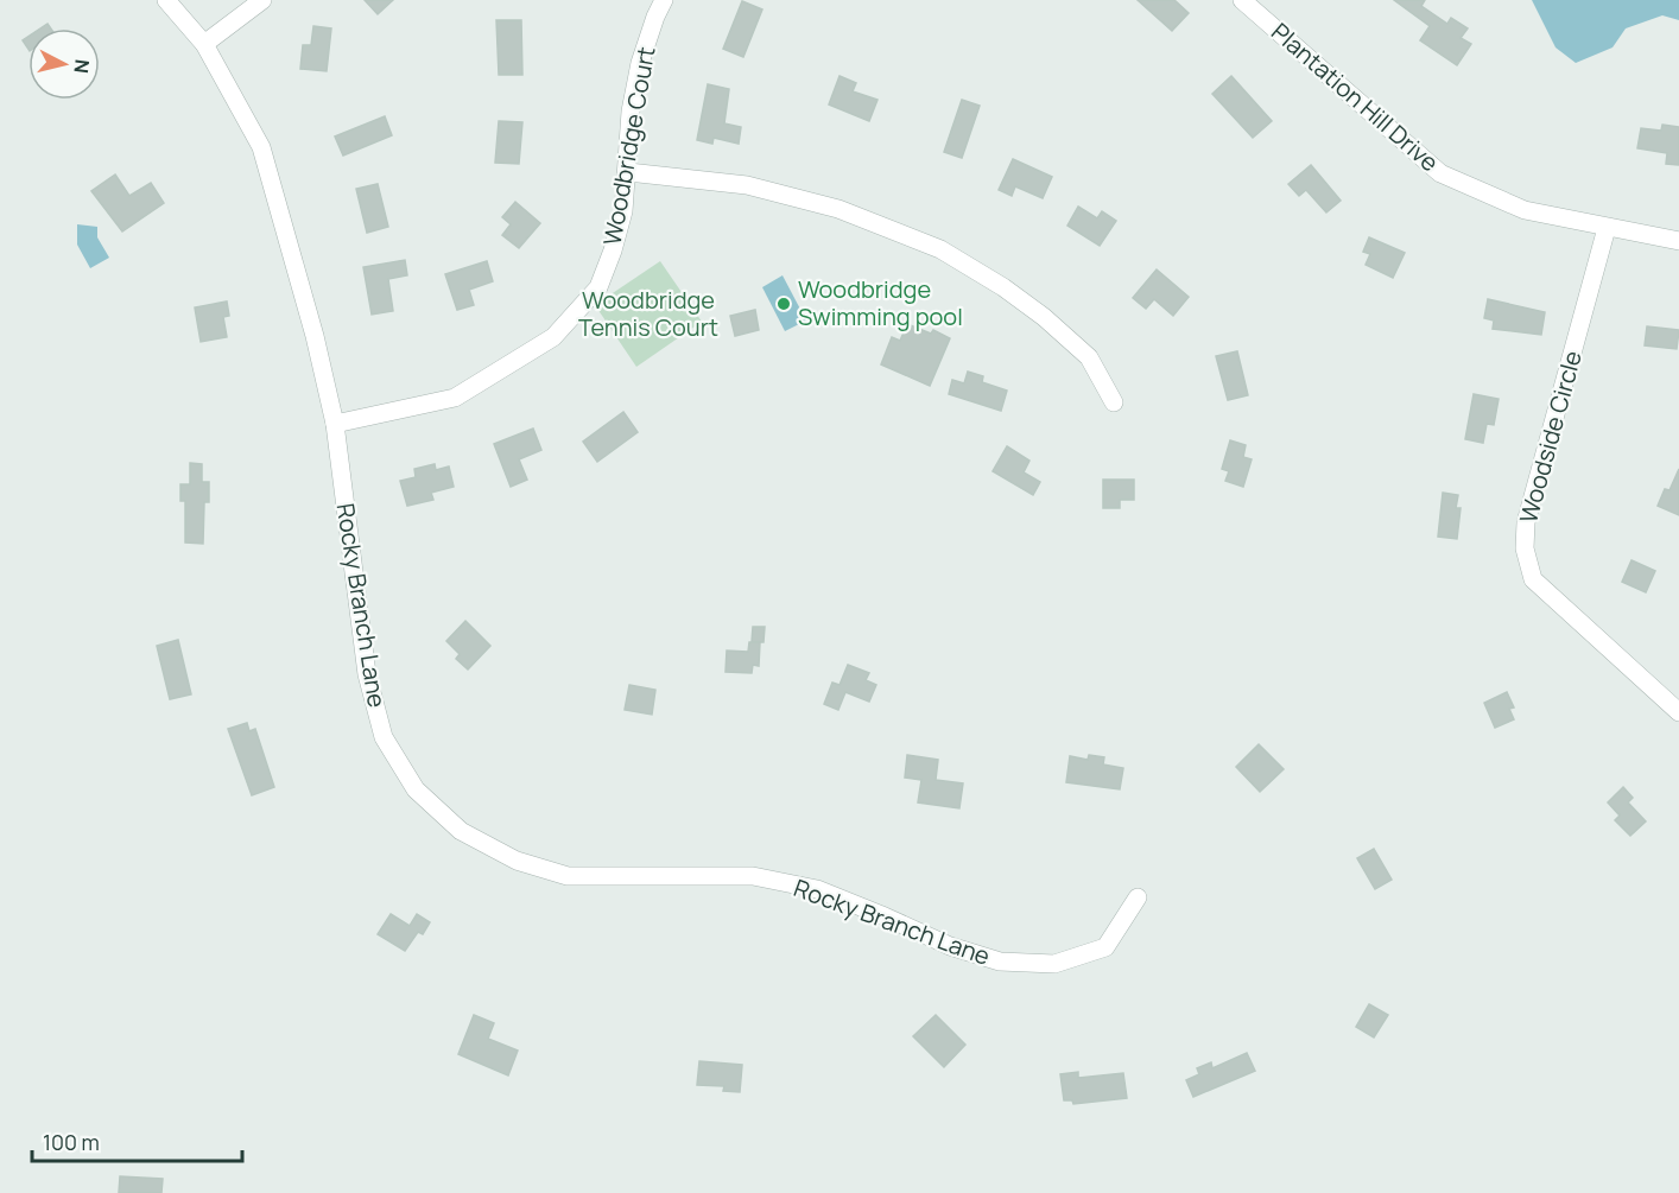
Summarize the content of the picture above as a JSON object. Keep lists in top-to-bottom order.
{
  "streets": {
    "street": [
      "Plantation Hill Drive",
      "Woodbridge Court",
      "Woodside Circle",
      "Rocky Branch Lane"
    ]
  },
  "crossings": [
    ["Plantation Hill Drive", "Woodside Circle"],
    ["Woodbridge Court", "Rocky Branch Lane"]
  ],
  "parks": ["Woodbridge Tennis Court"],
  "places": ["Woodbridge Swimming pool"],
  "scale_bar": "100 m",
  "north": "right"
}
